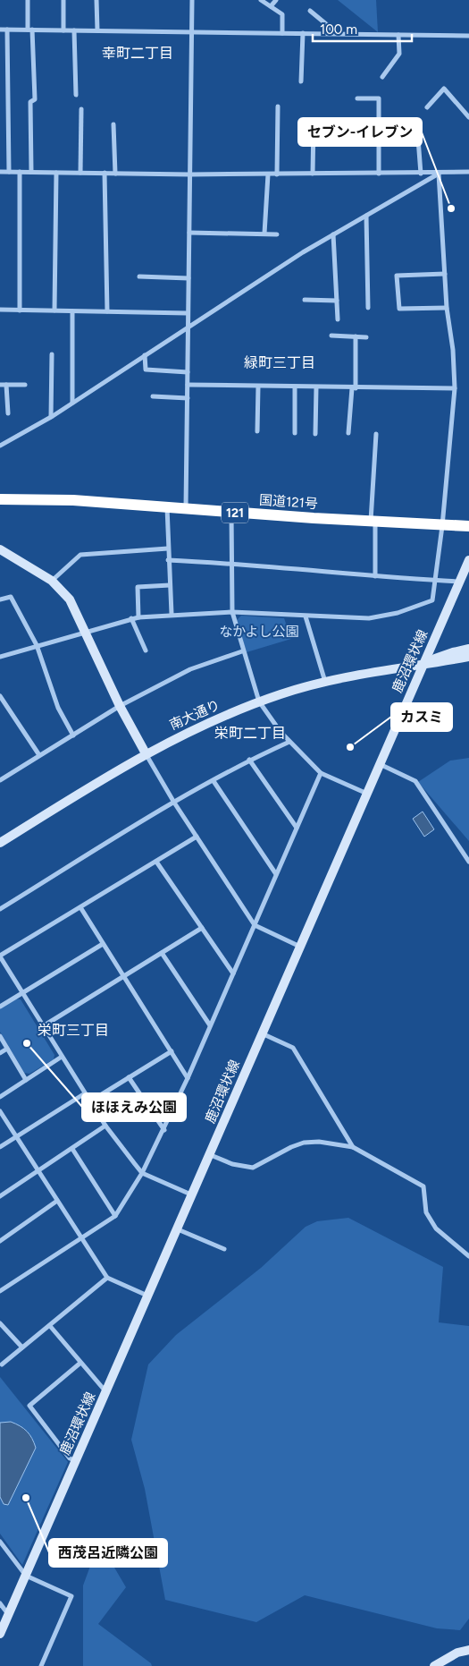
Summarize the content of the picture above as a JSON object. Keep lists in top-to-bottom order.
{
  "streets": {
    "highway": ["国道121号", "121"],
    "main road": ["鹿沼環状線", "南大通り"]
  },
  "crossings": [
    ["鹿沼環状線", "南大通り"]
  ],
  "districts": [
    "幸町二丁目",
    "緑町三丁目",
    "栄町二丁目",
    "栄町三丁目"
  ],
  "parks": ["なかよし公園"],
  "places": [
    "セブン-イレブン",
    "カスミ",
    "ほほえみ公園",
    "西茂呂近隣公園"
  ],
  "scale_bar": "100 m"
}
